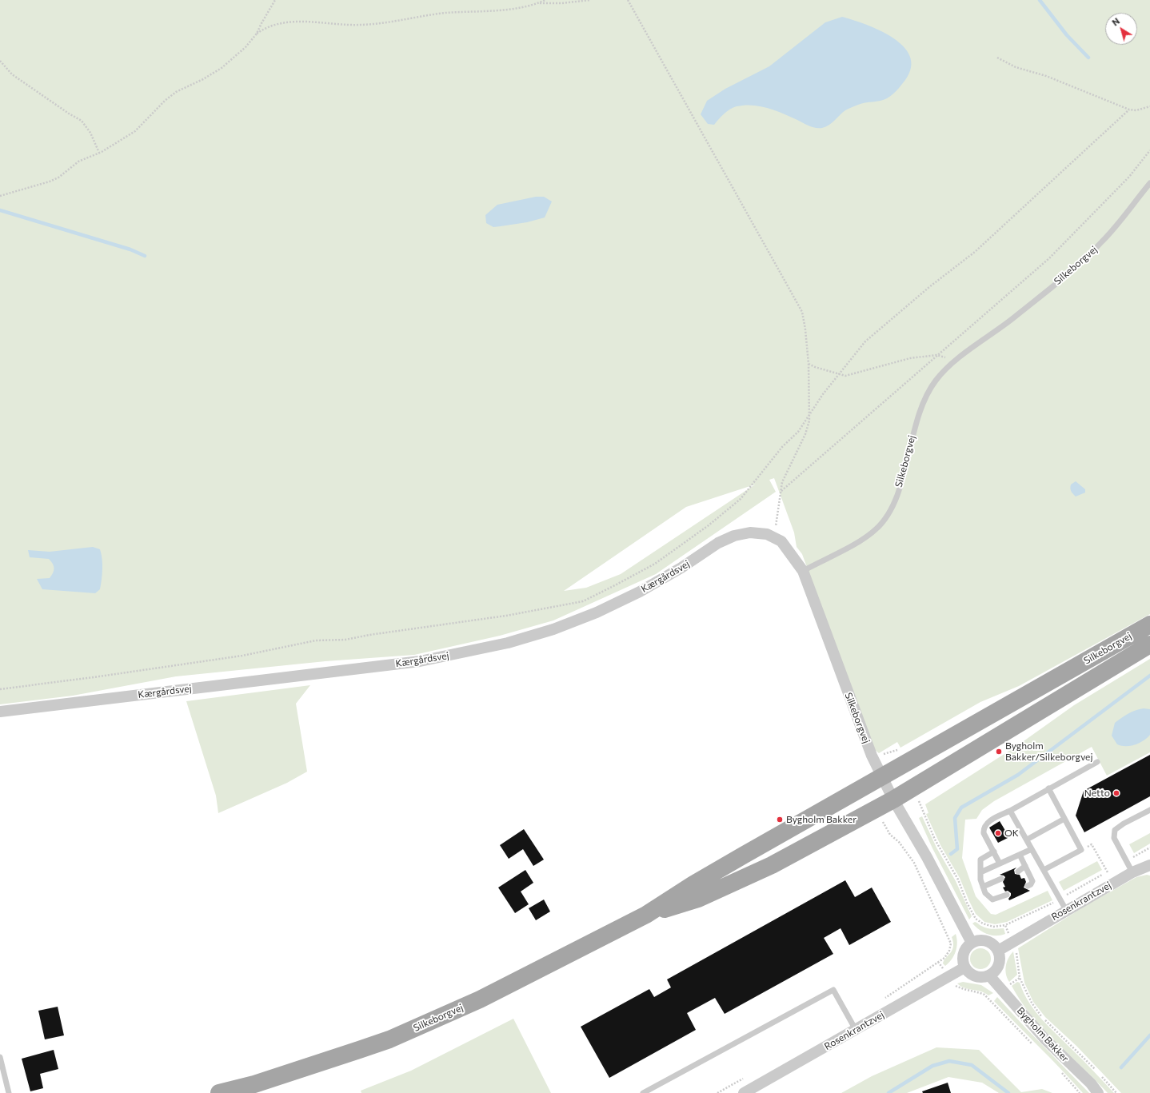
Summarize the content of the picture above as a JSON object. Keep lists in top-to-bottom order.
{
  "streets": {
    "main road": ["Silkeborgvej"],
    "street": ["Kærgårdsvej", "Rosenkrantzvej", "Bygholm Bakker"]
  },
  "crossings": [
    ["Silkeborgvej", "Kærgårdsvej"],
    ["Rosenkrantzvej", "Bygholm Bakker"]
  ],
  "places": [
    "Bygholm Bakker/Silkeborgvej",
    "Netto",
    "Bygholm Bakker",
    "OK"
  ],
  "north": "top left"
}
